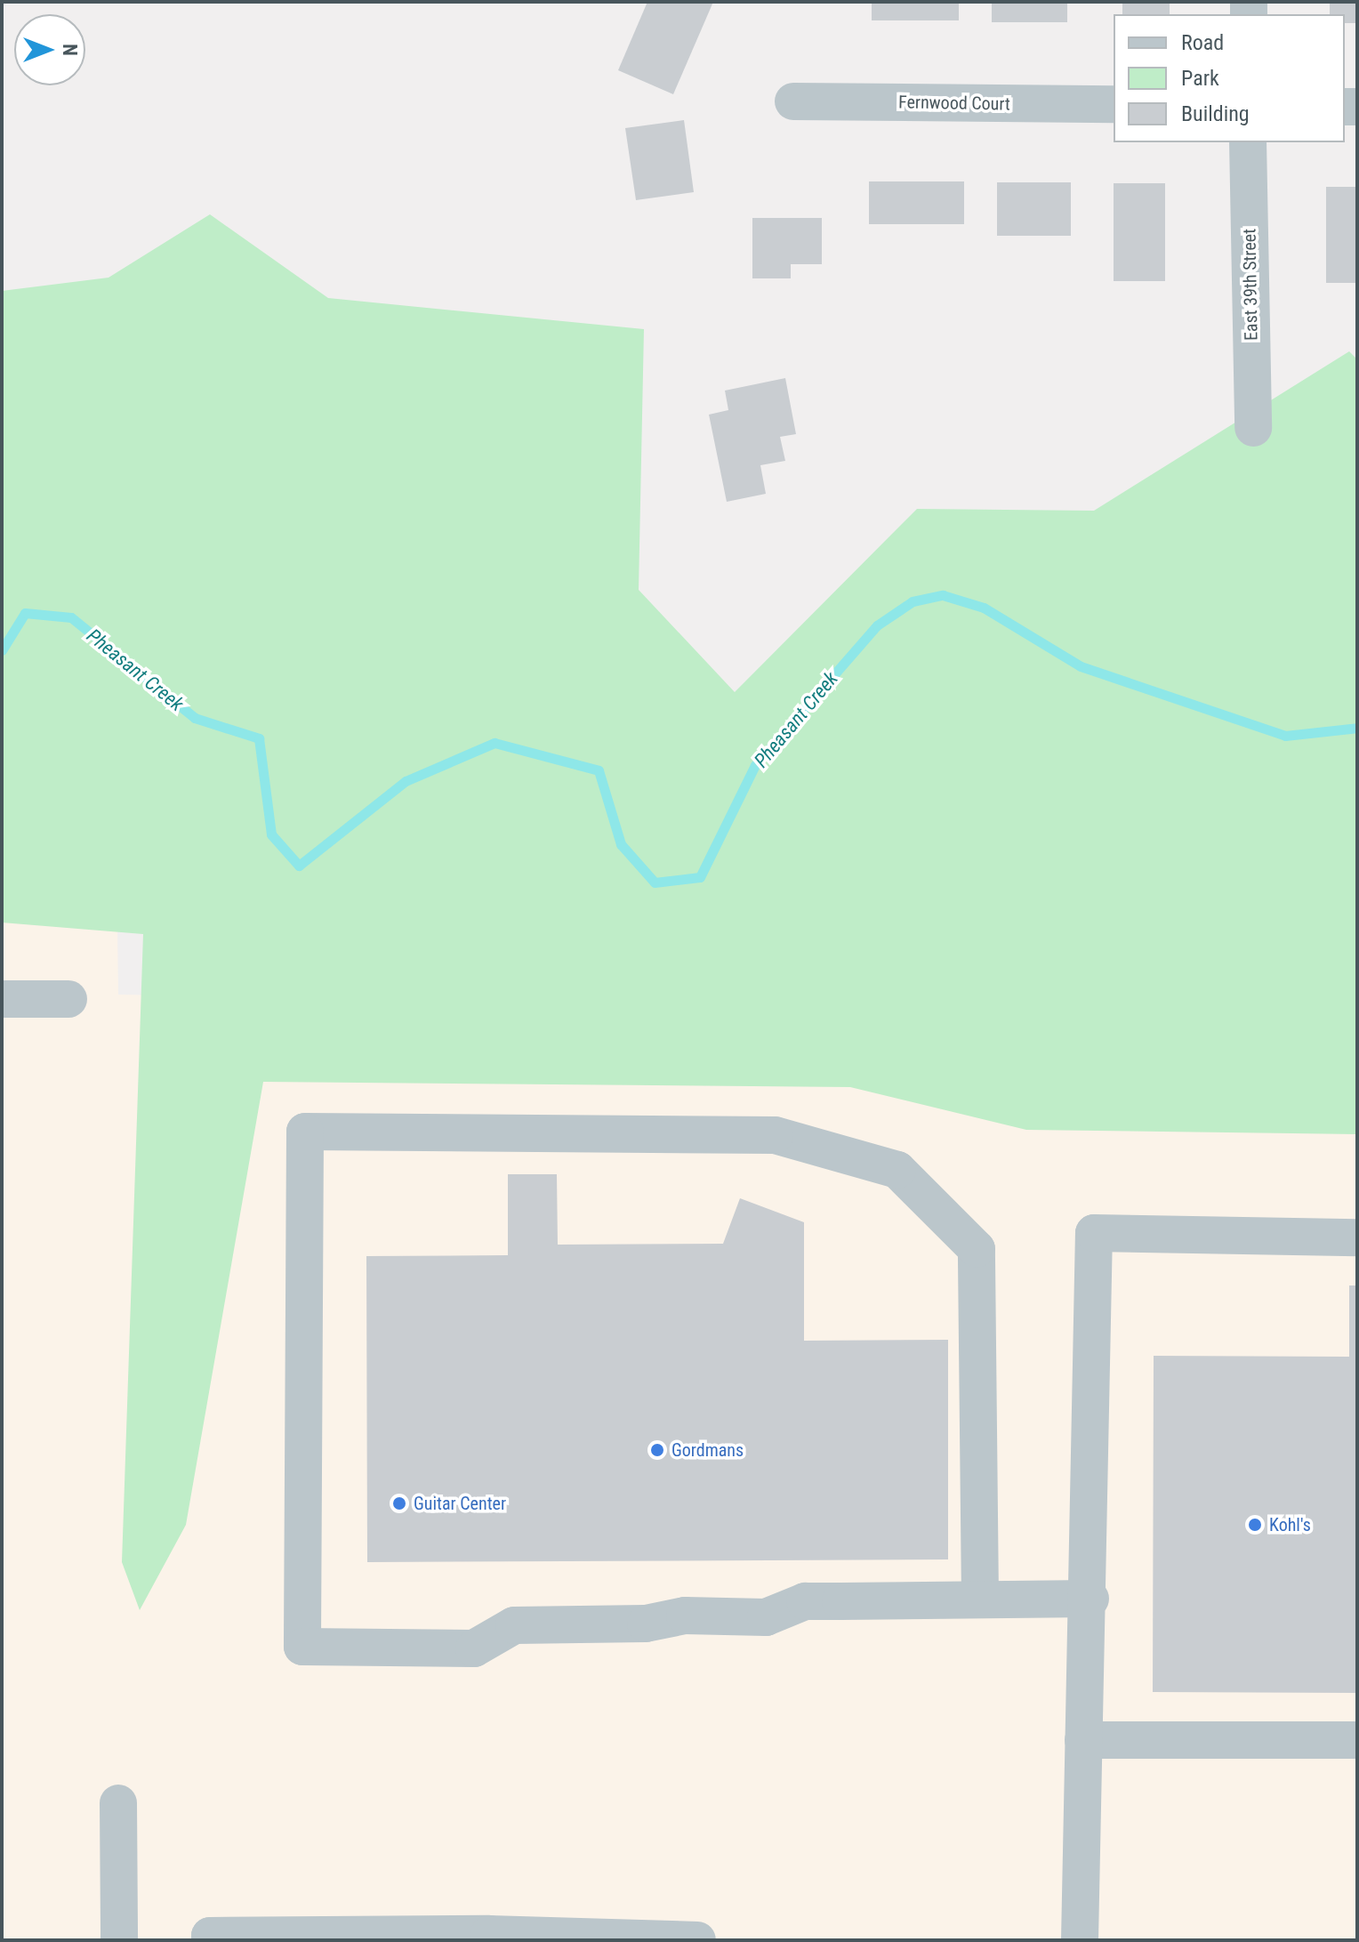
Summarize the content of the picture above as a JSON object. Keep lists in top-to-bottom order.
{
  "streets": {
    "street": ["Fernwood Court", "East 39th Street"]
  },
  "water": ["Pheasant Creek"],
  "places": ["Gordmans", "Guitar Center", "Kohl's"],
  "legend": ["Road", "Park", "Building"],
  "north": "right"
}
